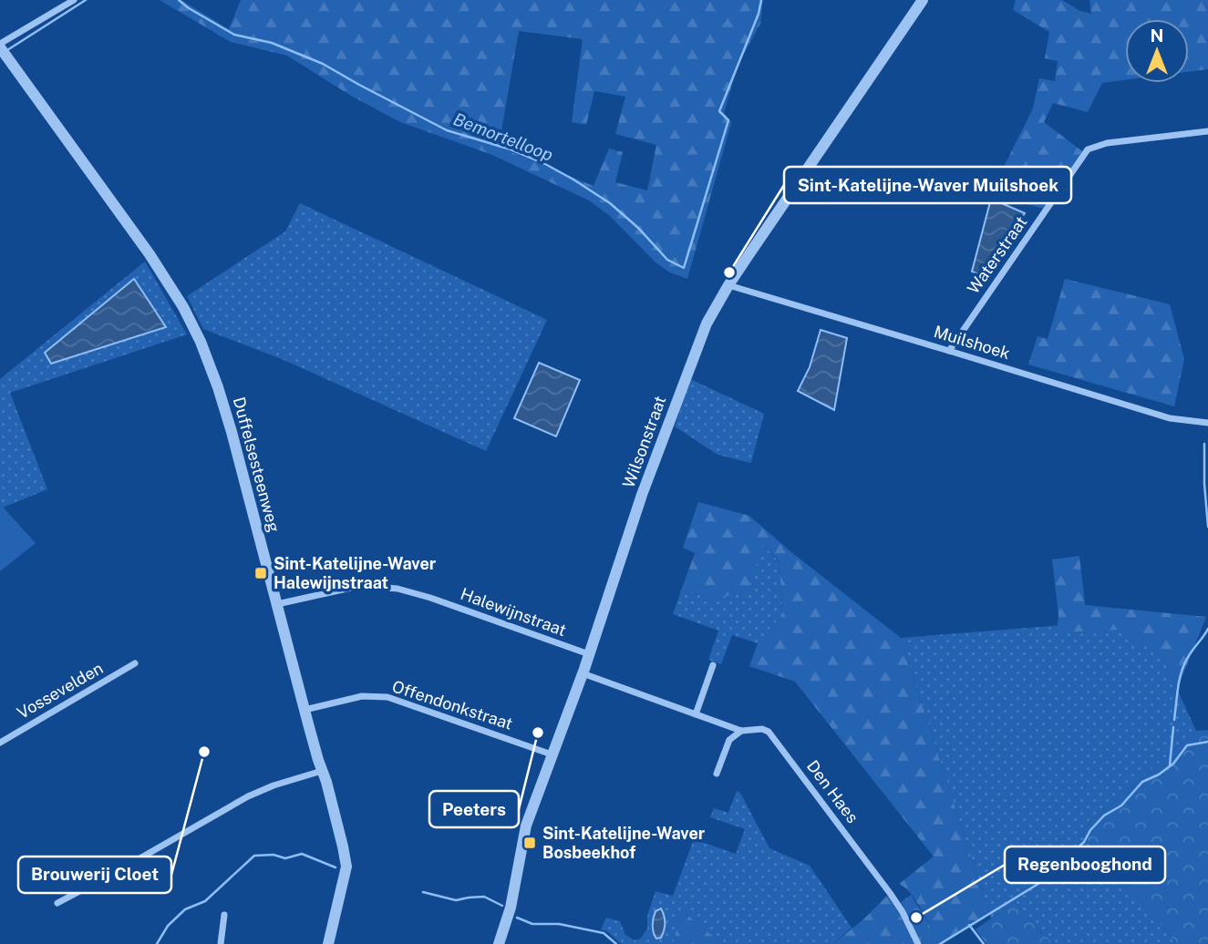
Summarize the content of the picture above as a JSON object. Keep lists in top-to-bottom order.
{
  "streets": {
    "street": [
      "Waterstraat",
      "Muilshoek",
      "Wilsonstraat",
      "Duffelsesteenweg",
      "Halewijnstraat",
      "Vossevelden",
      "Offendonkstraat",
      "Den Haes"
    ]
  },
  "crossings": [
    ["Waterstraat", "Muilshoek"],
    ["Muilshoek", "Wilsonstraat"],
    ["Wilsonstraat", "Halewijnstraat"],
    ["Wilsonstraat", "Offendonkstraat"],
    ["Wilsonstraat", "Den Haes"],
    ["Duffelsesteenweg", "Halewijnstraat"],
    ["Duffelsesteenweg", "Offendonkstraat"]
  ],
  "water": ["Bemortelloop"],
  "places": {
    "other": [
      "Sint-Katelijne-Waver Muilshoek",
      "Peeters",
      "Brouwerij Cloet",
      "Regenbooghond"
    ],
    "transit": ["Sint-Katelijne-Waver Halewijnstraat", "Sint-Katelijne-Waver Bosbeekhof"]
  },
  "north": "top"
}
